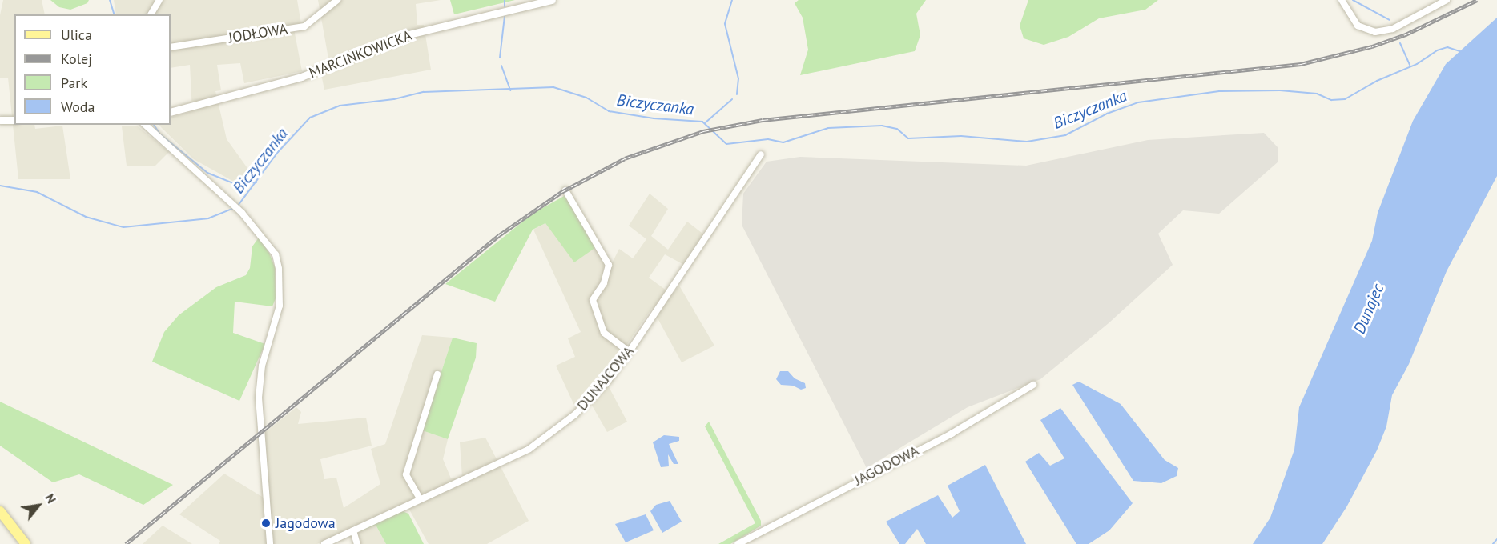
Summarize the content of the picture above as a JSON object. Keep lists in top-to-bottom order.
{
  "streets": {
    "street": [
      "JODŁOWA",
      "MARCINKOWICKA",
      "DUNAJCOWA",
      "JAGODOWA"
    ]
  },
  "water": ["Biczyczanka", "Dunajec"],
  "places": ["Jagodowa"],
  "legend": [
    "Ulica",
    "Kolej",
    "Park",
    "Woda"
  ],
  "north": "top right"
}
